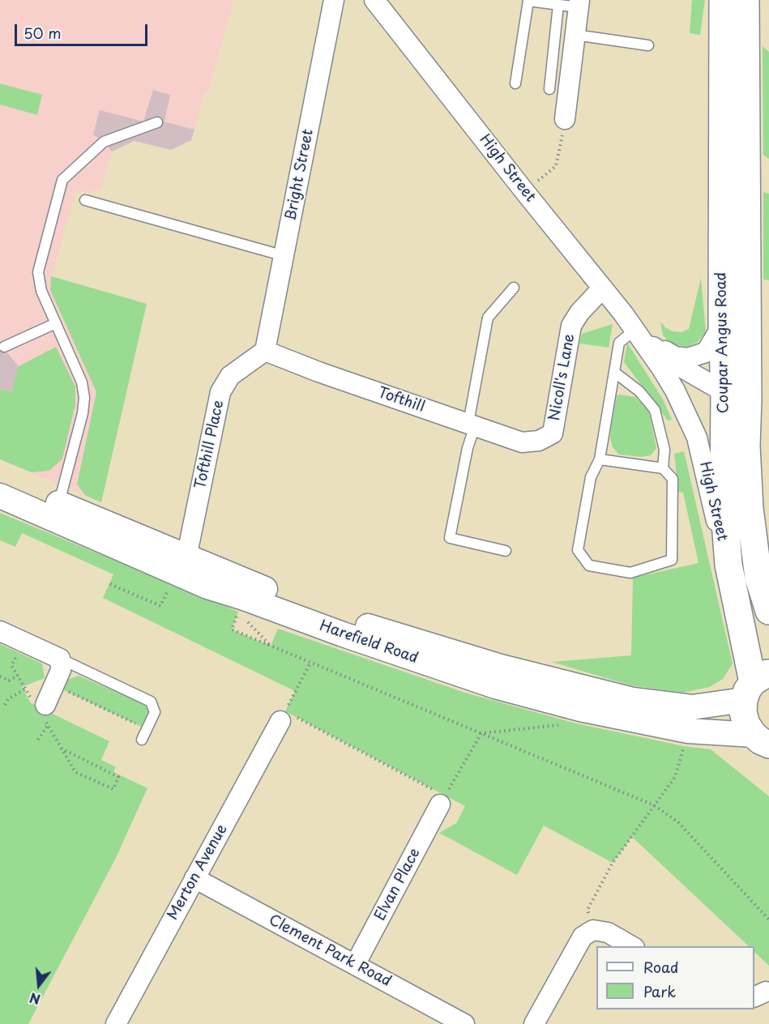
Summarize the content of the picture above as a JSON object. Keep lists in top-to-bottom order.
{
  "streets": {
    "main road": ["Coupar Angus Road"],
    "street": [
      "High Street",
      "Bright Street",
      "Nicoll's Lane",
      "Tofthill",
      "Tofthill Place",
      "Harefield Road",
      "Merton Avenue",
      "Elvan Place",
      "Clement Park Road"
    ]
  },
  "crossings": [
    ["High Street", "Coupar Angus Road"],
    ["High Street", "Nicoll's Lane"],
    ["Bright Street", "Tofthill"],
    ["Bright Street", "Tofthill Place"],
    ["Coupar Angus Road", "Harefield Road"],
    ["Nicoll's Lane", "Tofthill"],
    ["Tofthill", "Tofthill Place"],
    ["Tofthill Place", "Harefield Road"],
    ["Merton Avenue", "Clement Park Road"],
    ["Elvan Place", "Clement Park Road"]
  ],
  "legend": ["Road", "Park"],
  "scale_bar": "50 m",
  "north": "bottom"
}
